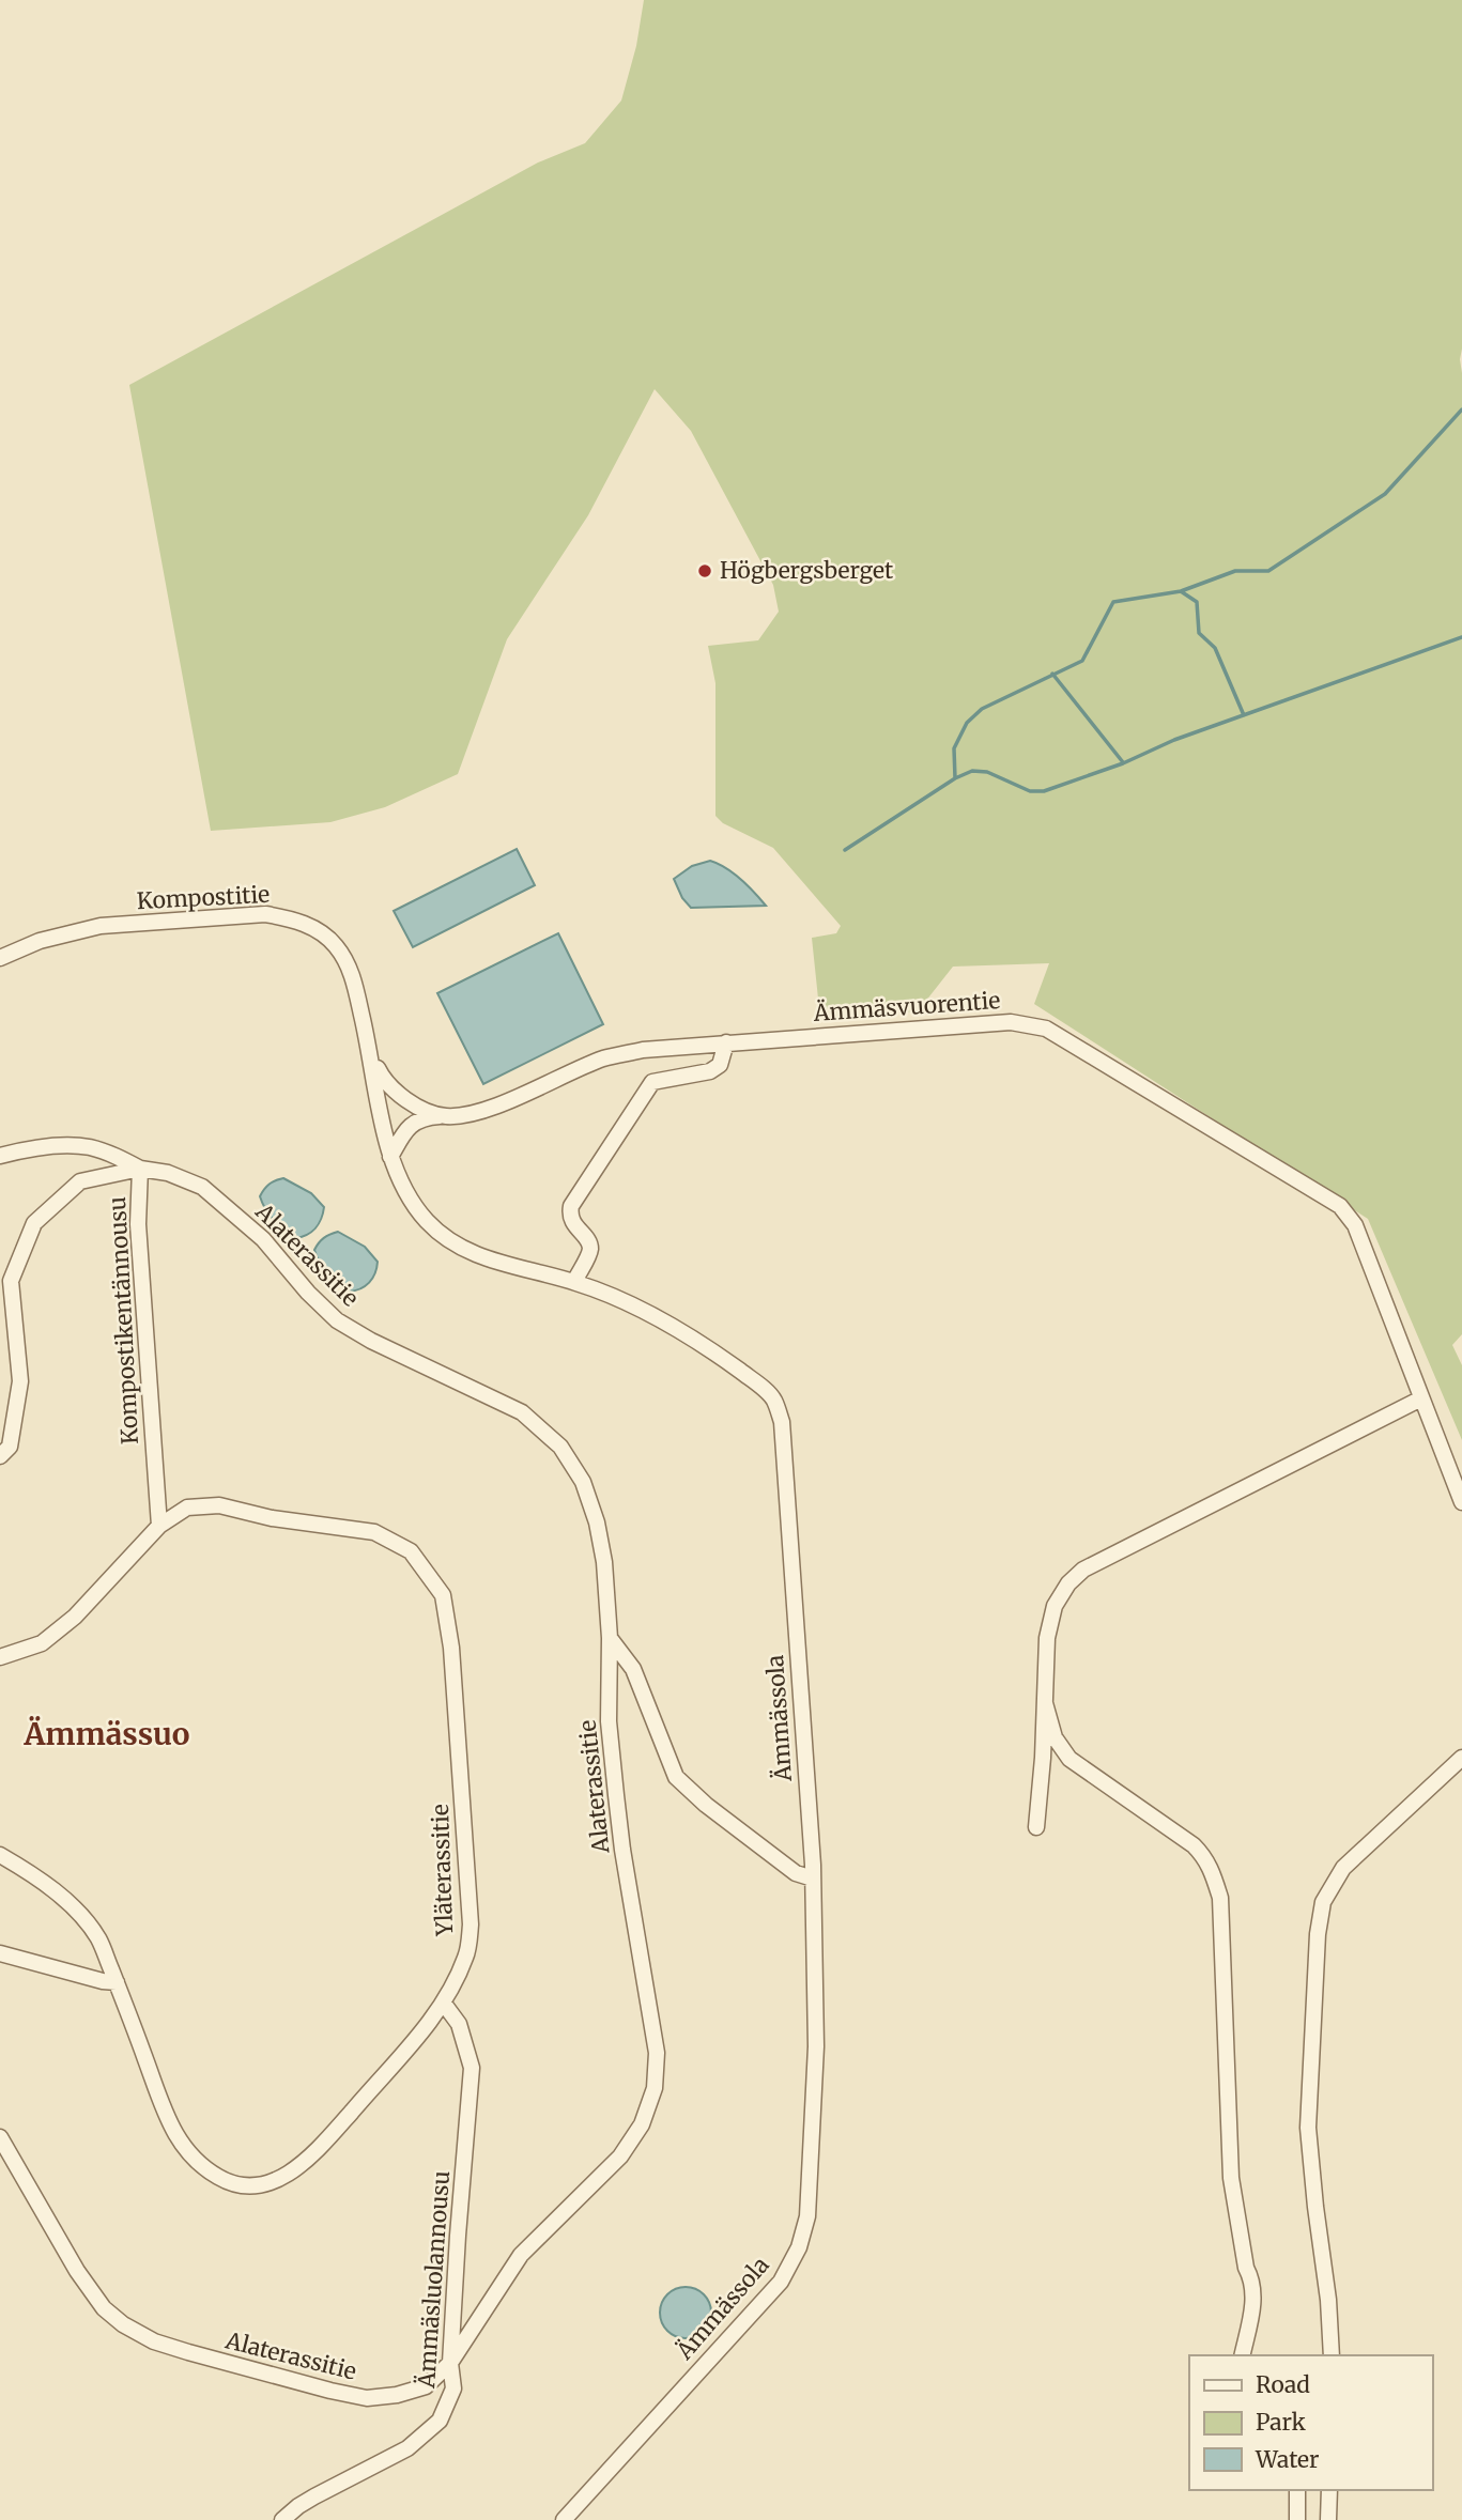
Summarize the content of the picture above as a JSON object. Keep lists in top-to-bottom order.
{
  "streets": {
    "street": [
      "Kompostitie",
      "Ämmäsvuorentie",
      "Alaterassitie",
      "Kompostikentännousu",
      "Ämmässola",
      "Yläterassitie",
      "Ämmäsluolannousu"
    ]
  },
  "crossings": [
    ["Kompostitie", "Ämmässola"],
    ["Ämmäsvuorentie", "Ämmässola"],
    ["Alaterassitie", "Kompostikentännousu"],
    ["Alaterassitie", "Ämmäsluolannousu"],
    ["Kompostikentännousu", "Yläterassitie"],
    ["Yläterassitie", "Ämmäsluolannousu"]
  ],
  "districts": ["Ämmässuo"],
  "places": ["Högbergsberget"],
  "legend": ["Road", "Park", "Water"]
}
